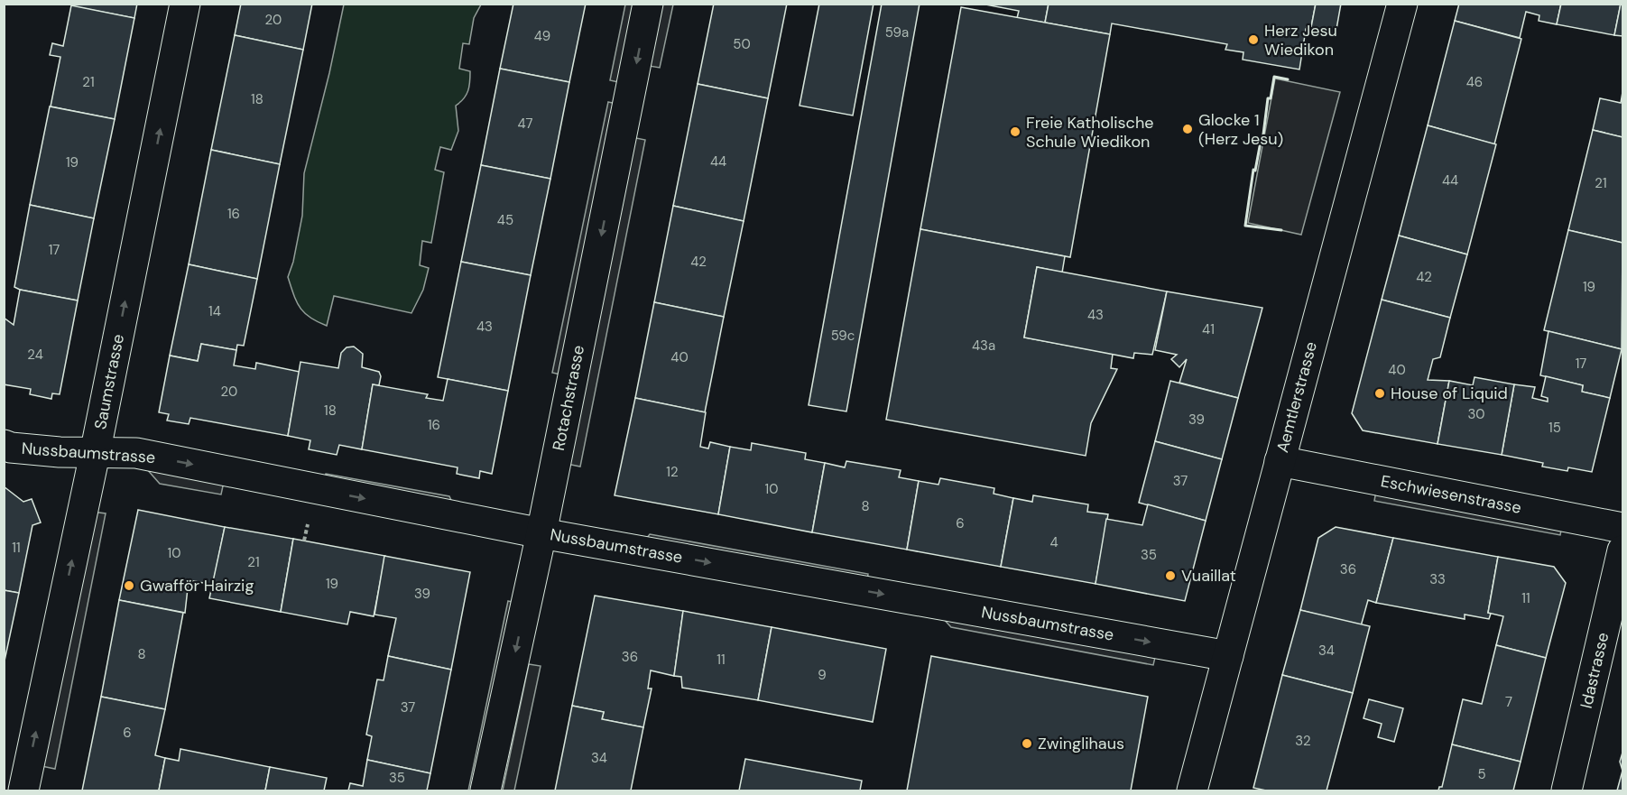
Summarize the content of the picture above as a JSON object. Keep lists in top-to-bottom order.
{
  "streets": {
    "street": [
      "Saumstrasse",
      "Aemtlerstrasse",
      "Rotachstrasse",
      "Nussbaumstrasse",
      "Eschwiesenstrasse",
      "Idastrasse"
    ]
  },
  "crossings": [
    ["Saumstrasse", "Nussbaumstrasse"],
    ["Aemtlerstrasse", "Nussbaumstrasse"],
    ["Aemtlerstrasse", "Eschwiesenstrasse"],
    ["Rotachstrasse", "Nussbaumstrasse"]
  ],
  "one_way": ["Saumstrasse", "Rotachstrasse", "Nussbaumstrasse"],
  "places": [
    "Herz Jesu Wiedikon",
    "Glocke 1 (Herz Jesu)",
    "Freie Katholische Schule Wiedikon",
    "House of Liquid",
    "Vuaillat",
    "Gwafför Hairzig",
    "Zwinglihaus"
  ],
  "house_numbers": [
    "20",
    "59a",
    "49",
    "50",
    "21",
    "46",
    "18",
    "47",
    "44",
    "19",
    "44",
    "21",
    "16",
    "45",
    "17",
    "42",
    "42",
    "19",
    "14",
    "43",
    "43",
    "41",
    "59c",
    "43a",
    "24",
    "40",
    "17",
    "40",
    "20",
    "18",
    "30",
    "39",
    "16",
    "15",
    "12",
    "37",
    "10",
    "8",
    "6",
    "4",
    "11",
    "10",
    "35",
    "21",
    "36",
    "33",
    "19",
    "39",
    "11",
    "34",
    "8",
    "36",
    "11",
    "9",
    "7",
    "37",
    "6",
    "32",
    "34",
    "5",
    "35"
  ]
}
